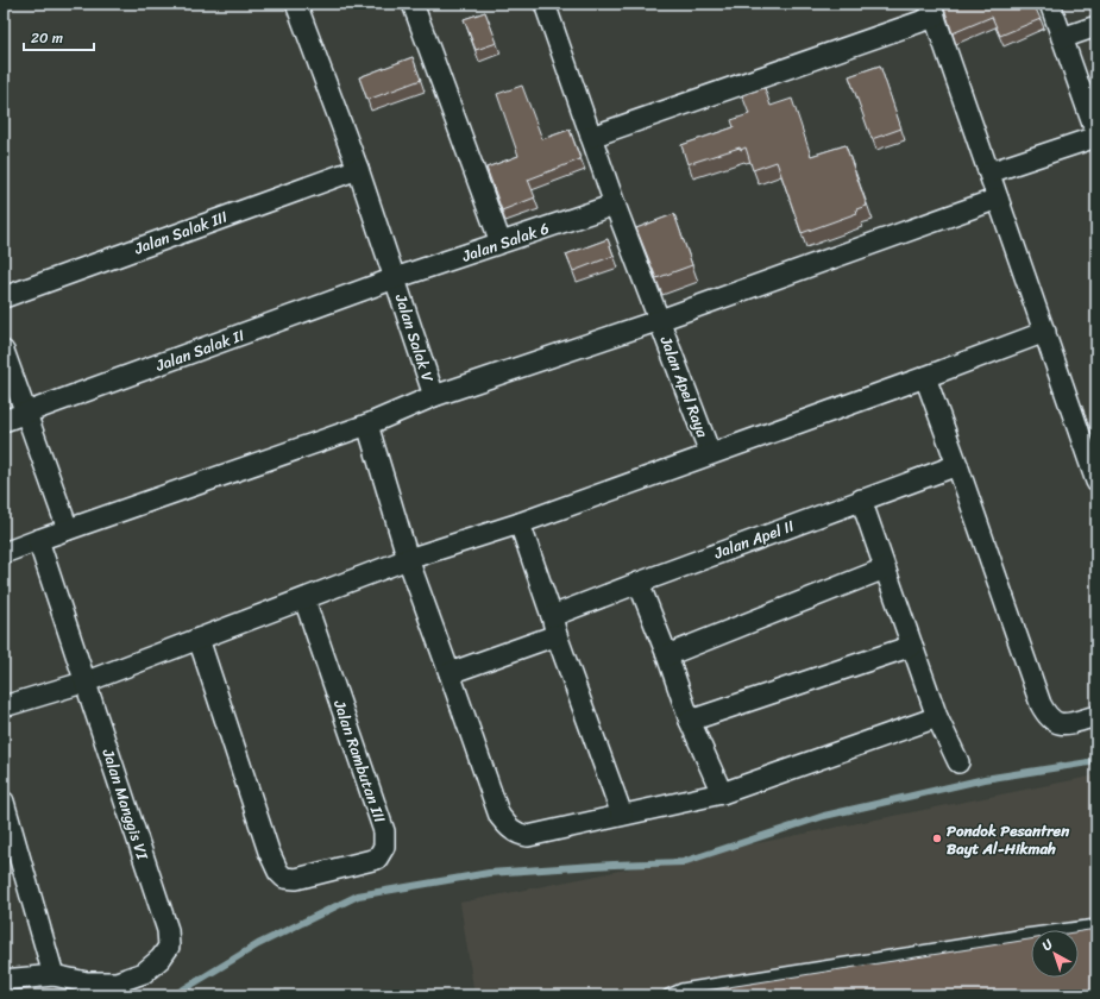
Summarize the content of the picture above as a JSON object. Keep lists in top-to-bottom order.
{
  "streets": {
    "street": [
      "Jalan Salak III",
      "Jalan Salak 6",
      "Jalan Salak V",
      "Jalan Salak II",
      "Jalan Apel Raya",
      "Jalan Apel II",
      "Jalan Rambutan III",
      "Jalan Manggis VI"
    ]
  },
  "crossings": [
    ["Jalan Salak III", "Jalan Salak V"],
    ["Jalan Salak 6", "Jalan Salak V"],
    ["Jalan Salak 6", "Jalan Salak II"],
    ["Jalan Salak 6", "Jalan Apel Raya"],
    ["Jalan Salak V", "Jalan Salak II"]
  ],
  "places": ["Pondok Pesantren Bayt Al-Hikmah"],
  "scale_bar": "20 m",
  "north": "top left"
}
